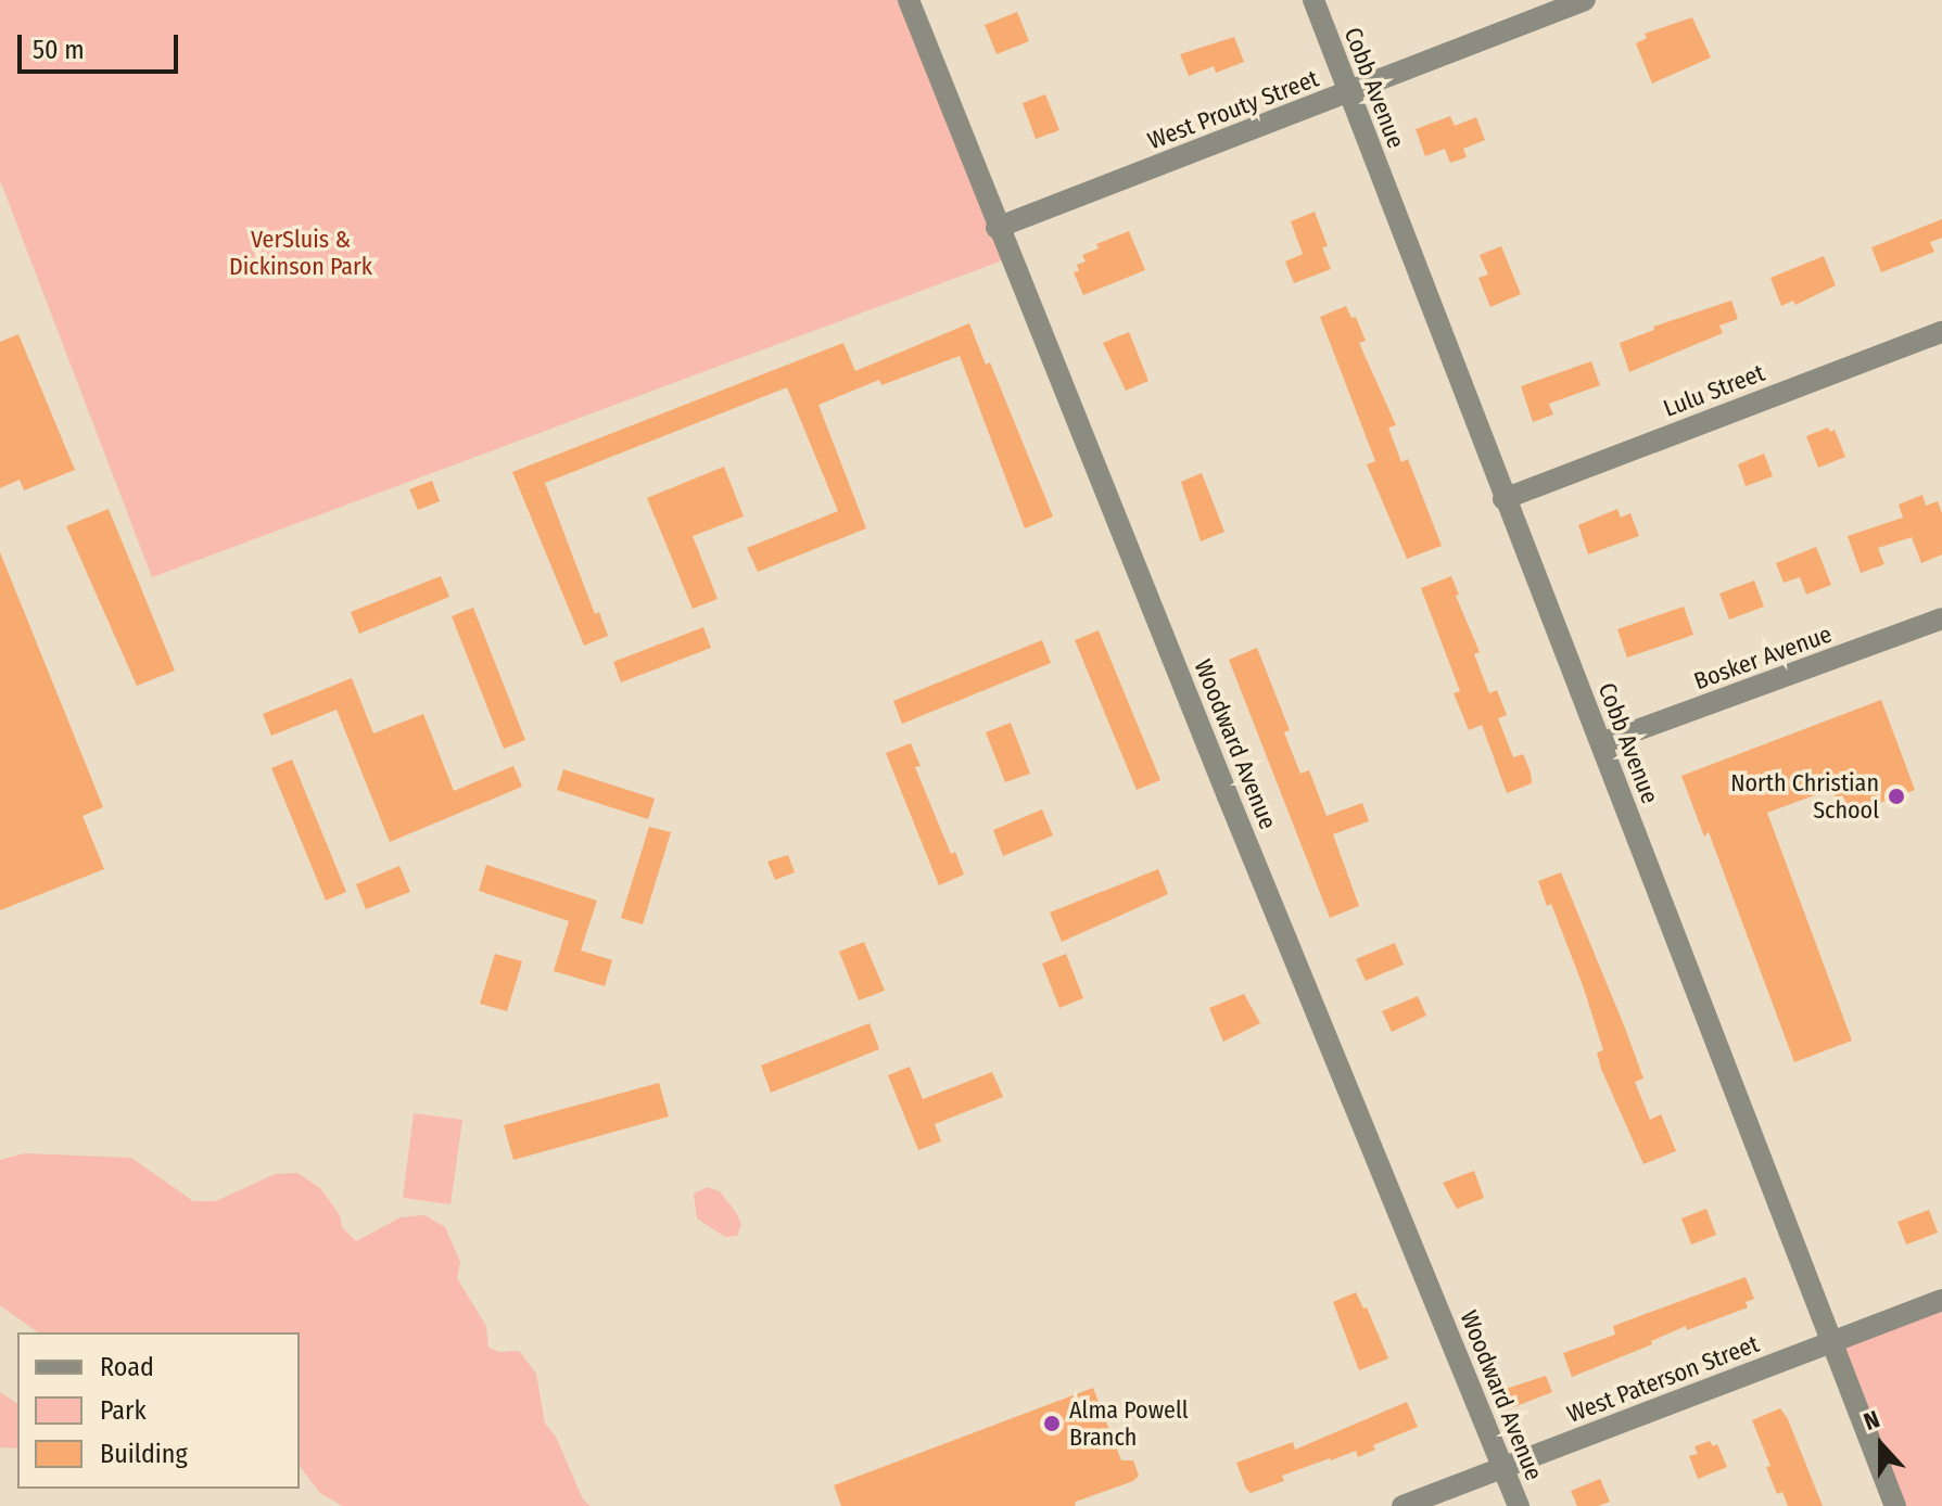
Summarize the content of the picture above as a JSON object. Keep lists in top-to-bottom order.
{
  "streets": {
    "street": [
      "Cobb Avenue",
      "West Prouty Street",
      "Lulu Street",
      "Bosker Avenue",
      "Woodward Avenue",
      "West Paterson Street"
    ]
  },
  "crossings": [
    ["Cobb Avenue", "West Prouty Street"],
    ["Cobb Avenue", "Lulu Street"],
    ["Cobb Avenue", "Bosker Avenue"],
    ["Cobb Avenue", "West Paterson Street"],
    ["West Prouty Street", "Woodward Avenue"],
    ["Woodward Avenue", "West Paterson Street"]
  ],
  "parks": ["VerSluis & Dickinson Park"],
  "places": ["North Christian School", "Alma Powell Branch"],
  "legend": ["Road", "Park", "Building"],
  "scale_bar": "50 m",
  "north": "top"
}
